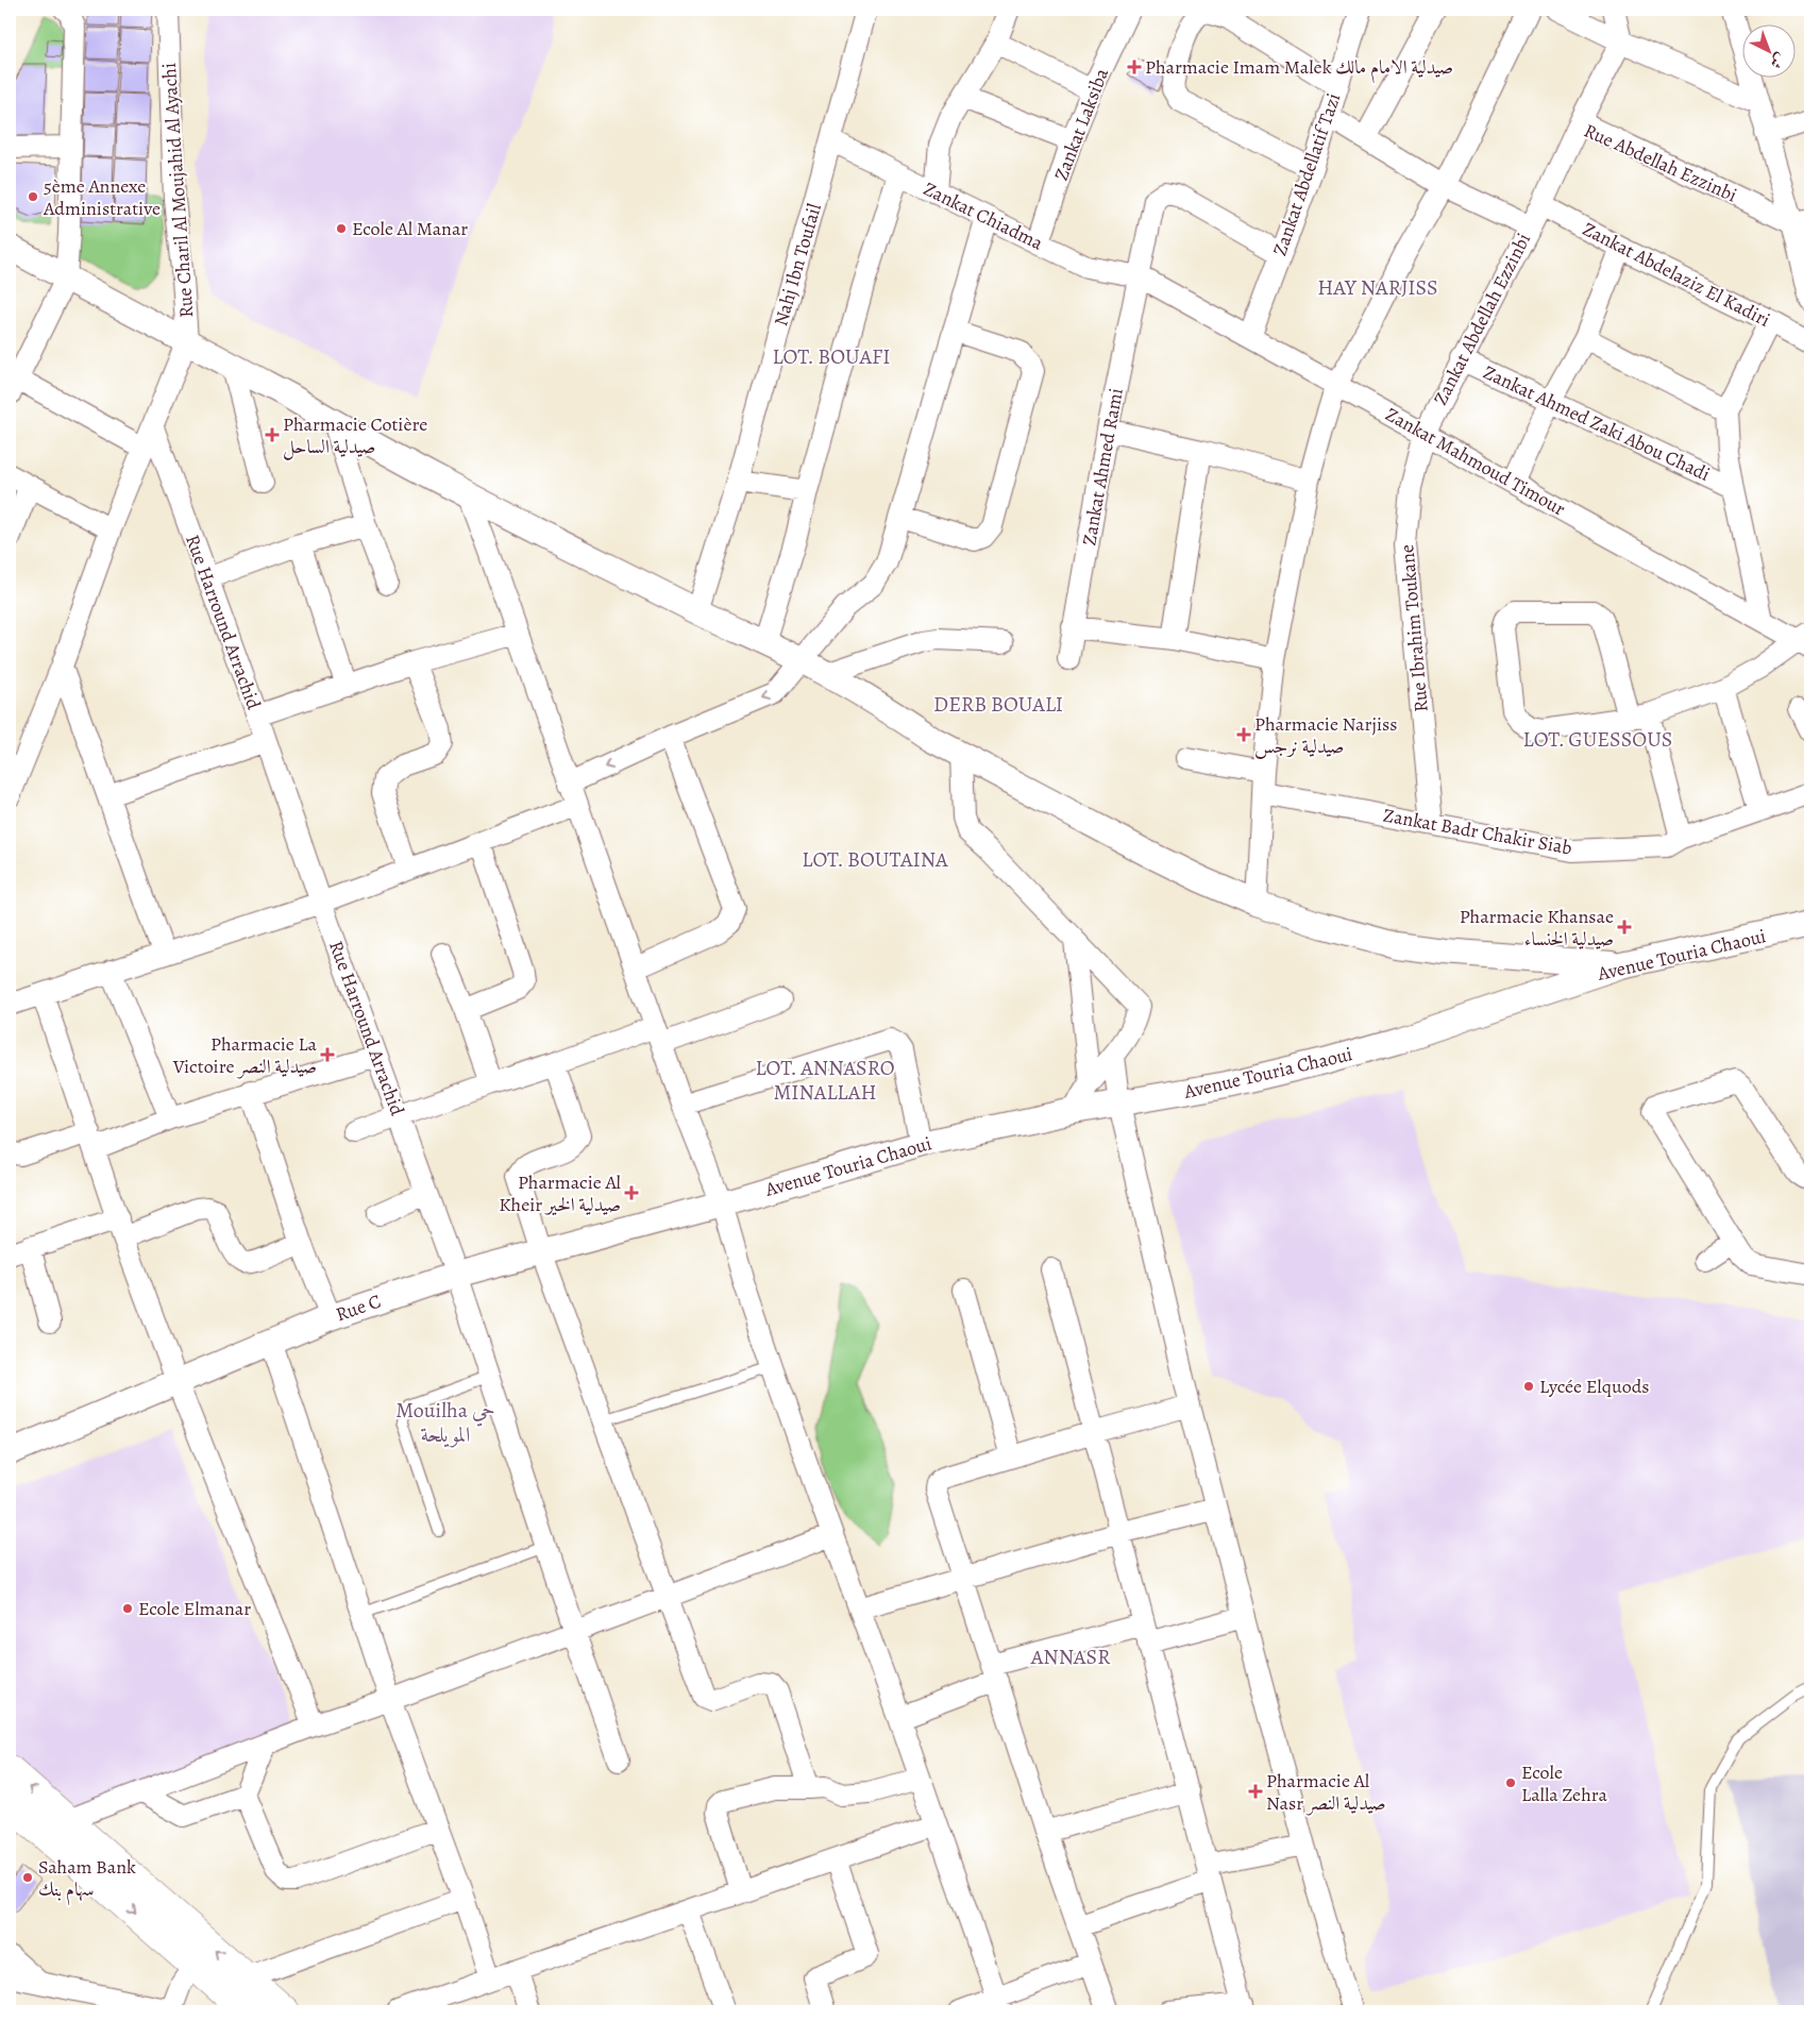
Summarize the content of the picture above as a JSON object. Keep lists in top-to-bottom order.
{
  "streets": {
    "street": [
      "Zankat Laksiba",
      "Rue Abdellah Ezzinbi",
      "Zankat Abdellatif Tazi",
      "Rue Charil Al Moujahid Al Ayachi",
      "Zankat Chiadma",
      "Nahj Ibn Toufail",
      "Zankat Abdelaziz El Kadiri",
      "Zankat Abdellah Ezzinbi",
      "Zankat Ahmed Zaki Abou Chadi",
      "Zankat Mahmoud Timour",
      "Zankat Ahmed Rami",
      "Rue Harround Arrachid",
      "Rue Ibrahim Toukane",
      "Zankat Badr Chakir Siab",
      "Avenue Touria Chaoui",
      "Rue C"
    ]
  },
  "crossings": [
    ["Zankat Laksiba", "Zankat Chiadma"],
    ["Rue Abdellah Ezzinbi", "Zankat Abdelaziz El Kadiri"],
    ["Rue Abdellah Ezzinbi", "Zankat Abdellah Ezzinbi"],
    ["Zankat Abdellatif Tazi", "Zankat Mahmoud Timour"],
    ["Zankat Abdellatif Tazi", "Zankat Ahmed Rami"],
    ["Zankat Chiadma", "Nahj Ibn Toufail"],
    ["Zankat Chiadma", "Zankat Mahmoud Timour"],
    ["Zankat Chiadma", "Zankat Ahmed Rami"],
    ["Zankat Abdelaziz El Kadiri", "Zankat Abdellah Ezzinbi"],
    ["Zankat Abdellah Ezzinbi", "Zankat Ahmed Zaki Abou Chadi"],
    ["Zankat Abdellah Ezzinbi", "Zankat Mahmoud Timour"],
    ["Zankat Abdellah Ezzinbi", "Rue Ibrahim Toukane"],
    ["Zankat Mahmoud Timour", "Zankat Ahmed Rami"],
    ["Zankat Mahmoud Timour", "Rue Ibrahim Toukane"],
    ["Rue Harround Arrachid", "Rue C"],
    ["Rue Ibrahim Toukane", "Zankat Badr Chakir Siab"],
    ["Avenue Touria Chaoui", "Rue C"]
  ],
  "districts": [
    "HAY NARJISS",
    "LOT. BOUAFI",
    "DERB BOUALI",
    "LOT. GUESSOUS",
    "LOT. BOUTAINA",
    "LOT. ANNASRO MINALLAH",
    "Mouilha حي المويلحة",
    "ANNASR"
  ],
  "places": {
    "health": [
      "Pharmacie Imam Malek صيدلية الامام مالك",
      "Pharmacie Cotière صيدلية الساحل",
      "Pharmacie Narjiss صيدلية نرجس",
      "Pharmacie Khansae صيدلية الخنساء",
      "Pharmacie La Victoire صيدلية النصر",
      "Pharmacie Al Kheir صيدلية الخير",
      "Pharmacie Al Nasr صيدلية النصر"
    ],
    "other": [
      "5ème Annexe Administrative",
      "Ecole Al Manar",
      "Lycée Elquods",
      "Ecole Elmanar",
      "Ecole Lalla Zehra",
      "Saham Bank سهام بنك"
    ]
  },
  "north": "bottom right"
}
